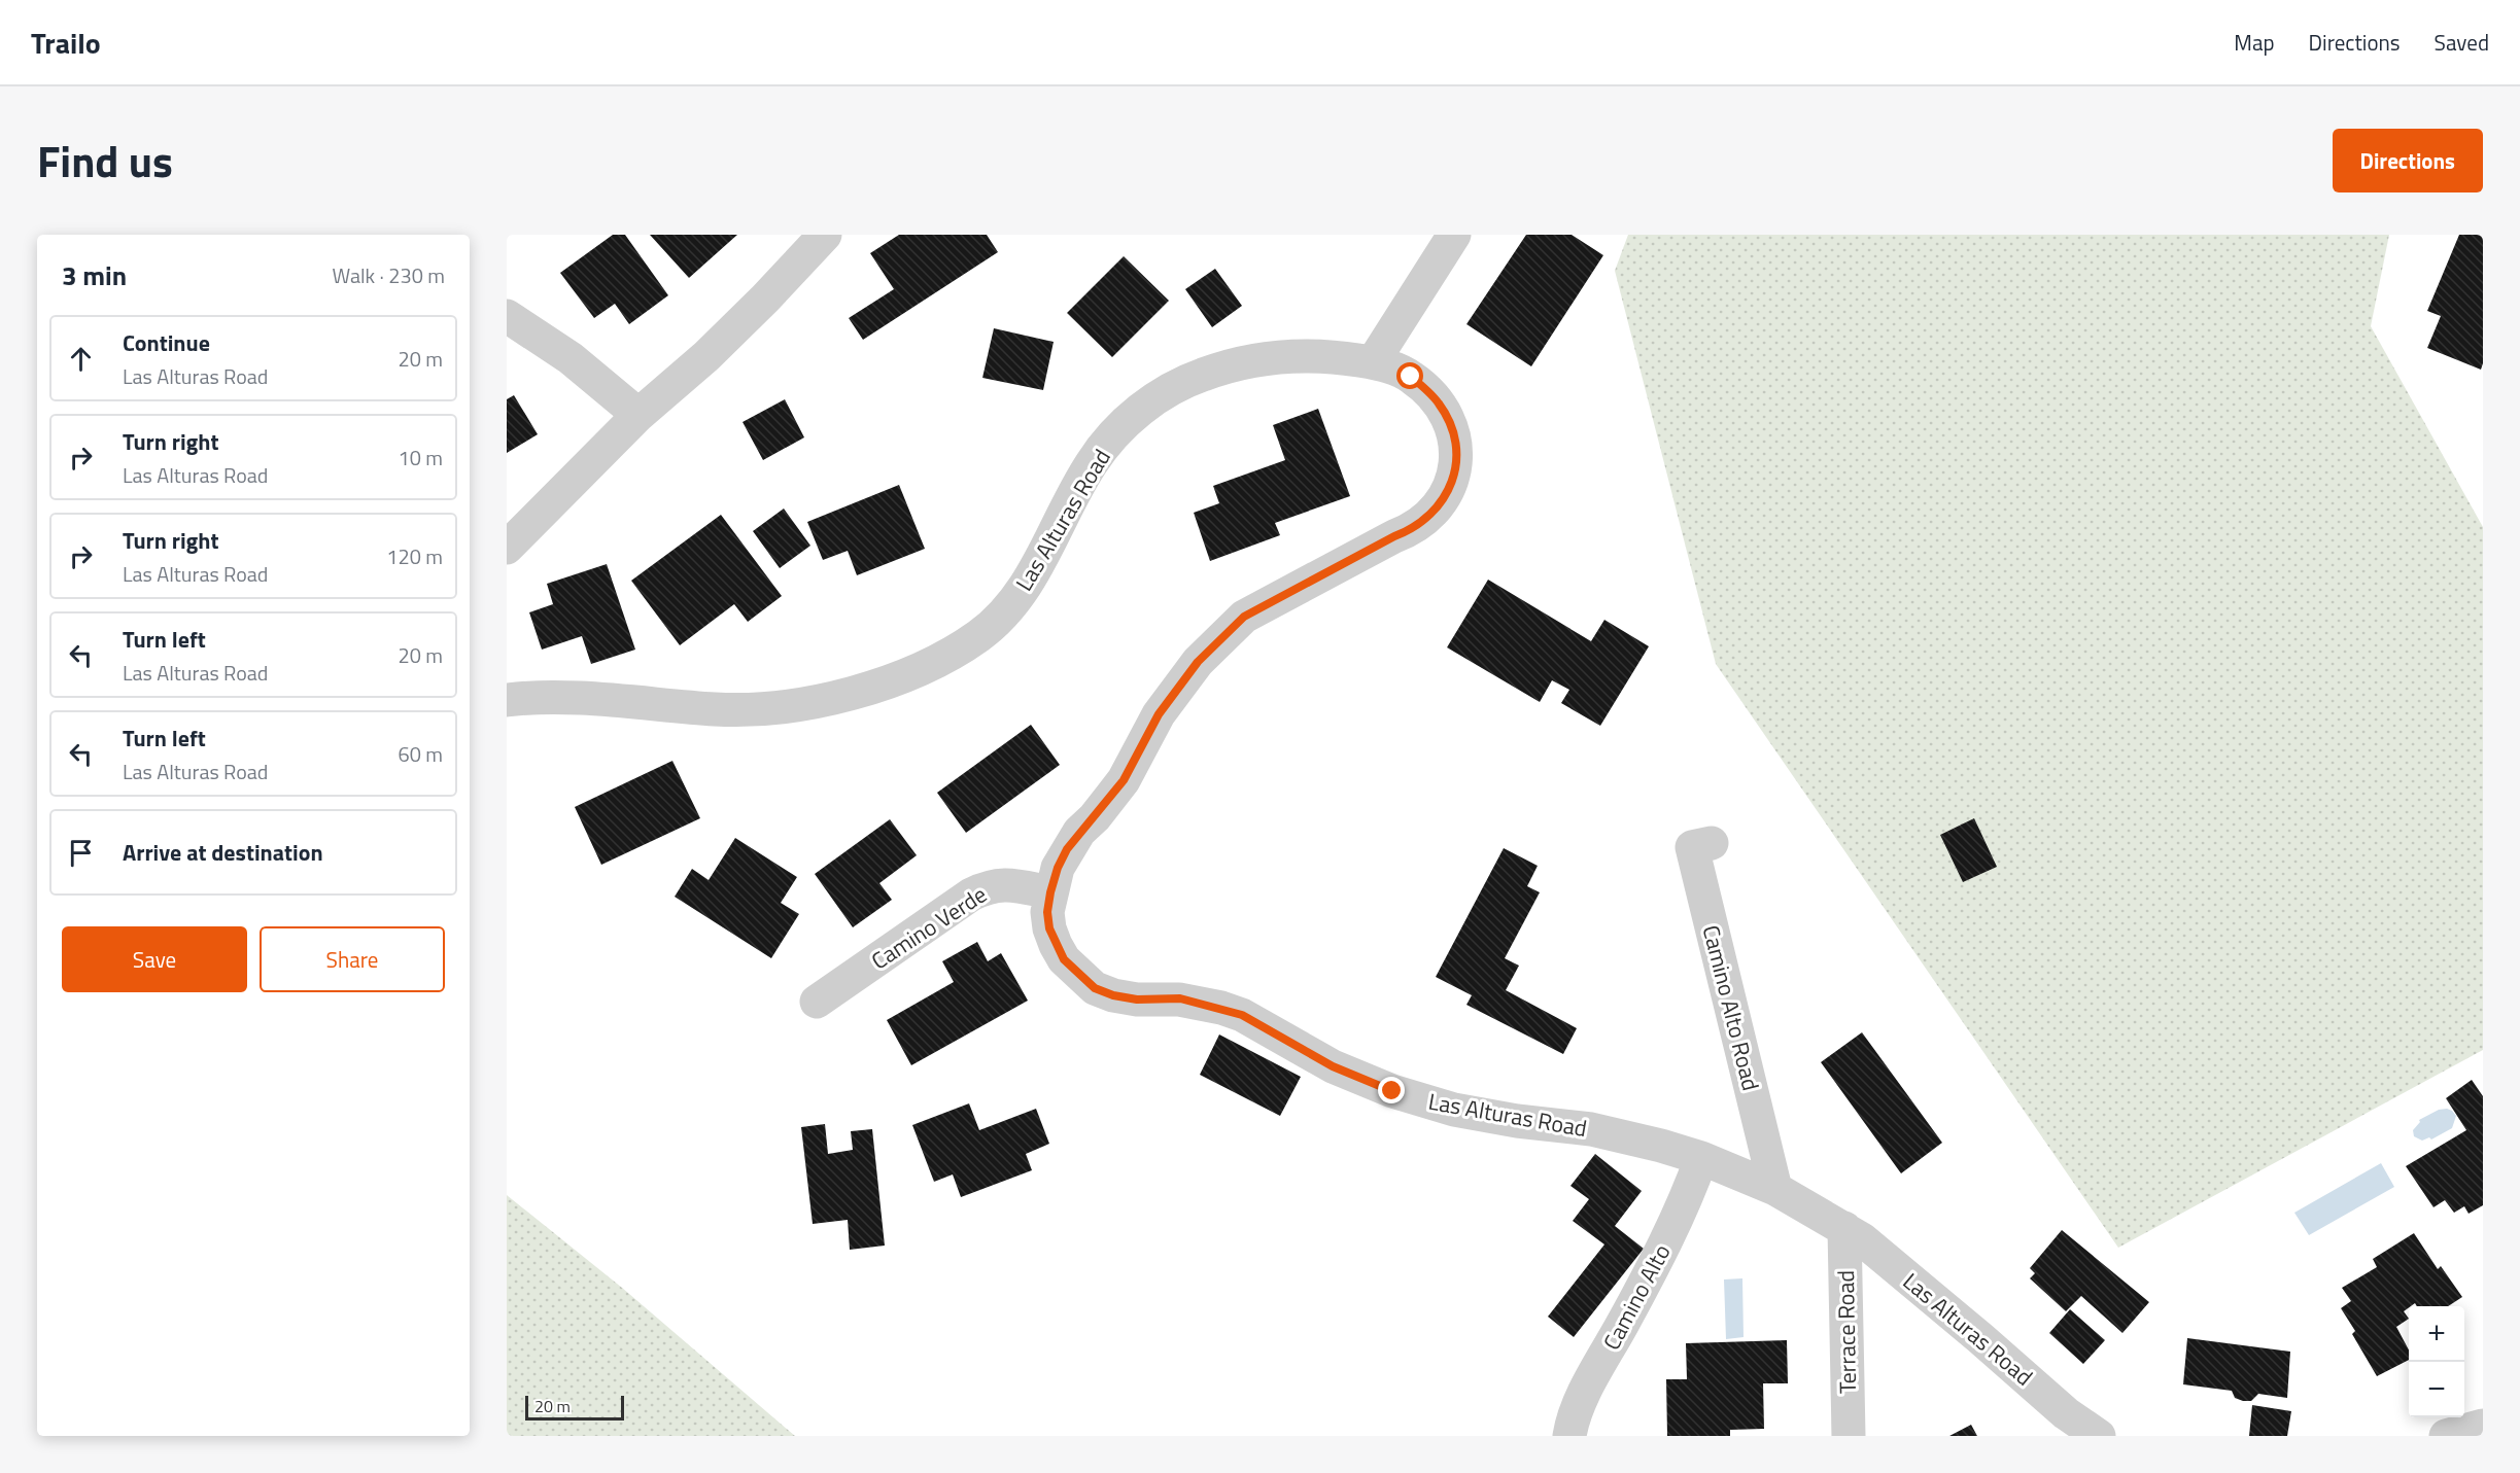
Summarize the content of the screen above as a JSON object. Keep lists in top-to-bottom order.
{
  "streets": {
    "street": [
      "Las Alturas Road",
      "Camino Verde",
      "Camino Alto Road",
      "Camino Alto",
      "Terrace Road"
    ]
  },
  "crossings": [
    ["Las Alturas Road", "Camino Verde"],
    ["Las Alturas Road", "Camino Alto Road"],
    ["Las Alturas Road", "Camino Alto"],
    ["Las Alturas Road", "Terrace Road"]
  ],
  "scale_bar": "20 m",
  "page": {
    "header": "Trailo",
    "nav": ["Map", "Directions", "Saved"],
    "title": "Find us",
    "buttons": [
      "Directions",
      ["Save", "Share"]
    ],
    "heading": ["3 min", "Walk · 230 m"],
    "list": [
      ["Continue", "Las Alturas Road", "20 m"],
      ["Turn right", "Las Alturas Road", "10 m"],
      ["Turn right", "Las Alturas Road", "120 m"],
      ["Turn left", "Las Alturas Road", "20 m"],
      ["Turn left", "Las Alturas Road", "60 m"],
      "Arrive at destination"
    ],
    "map_buttons": ["+", "−"],
    "scale": "20 m"
  }
}
